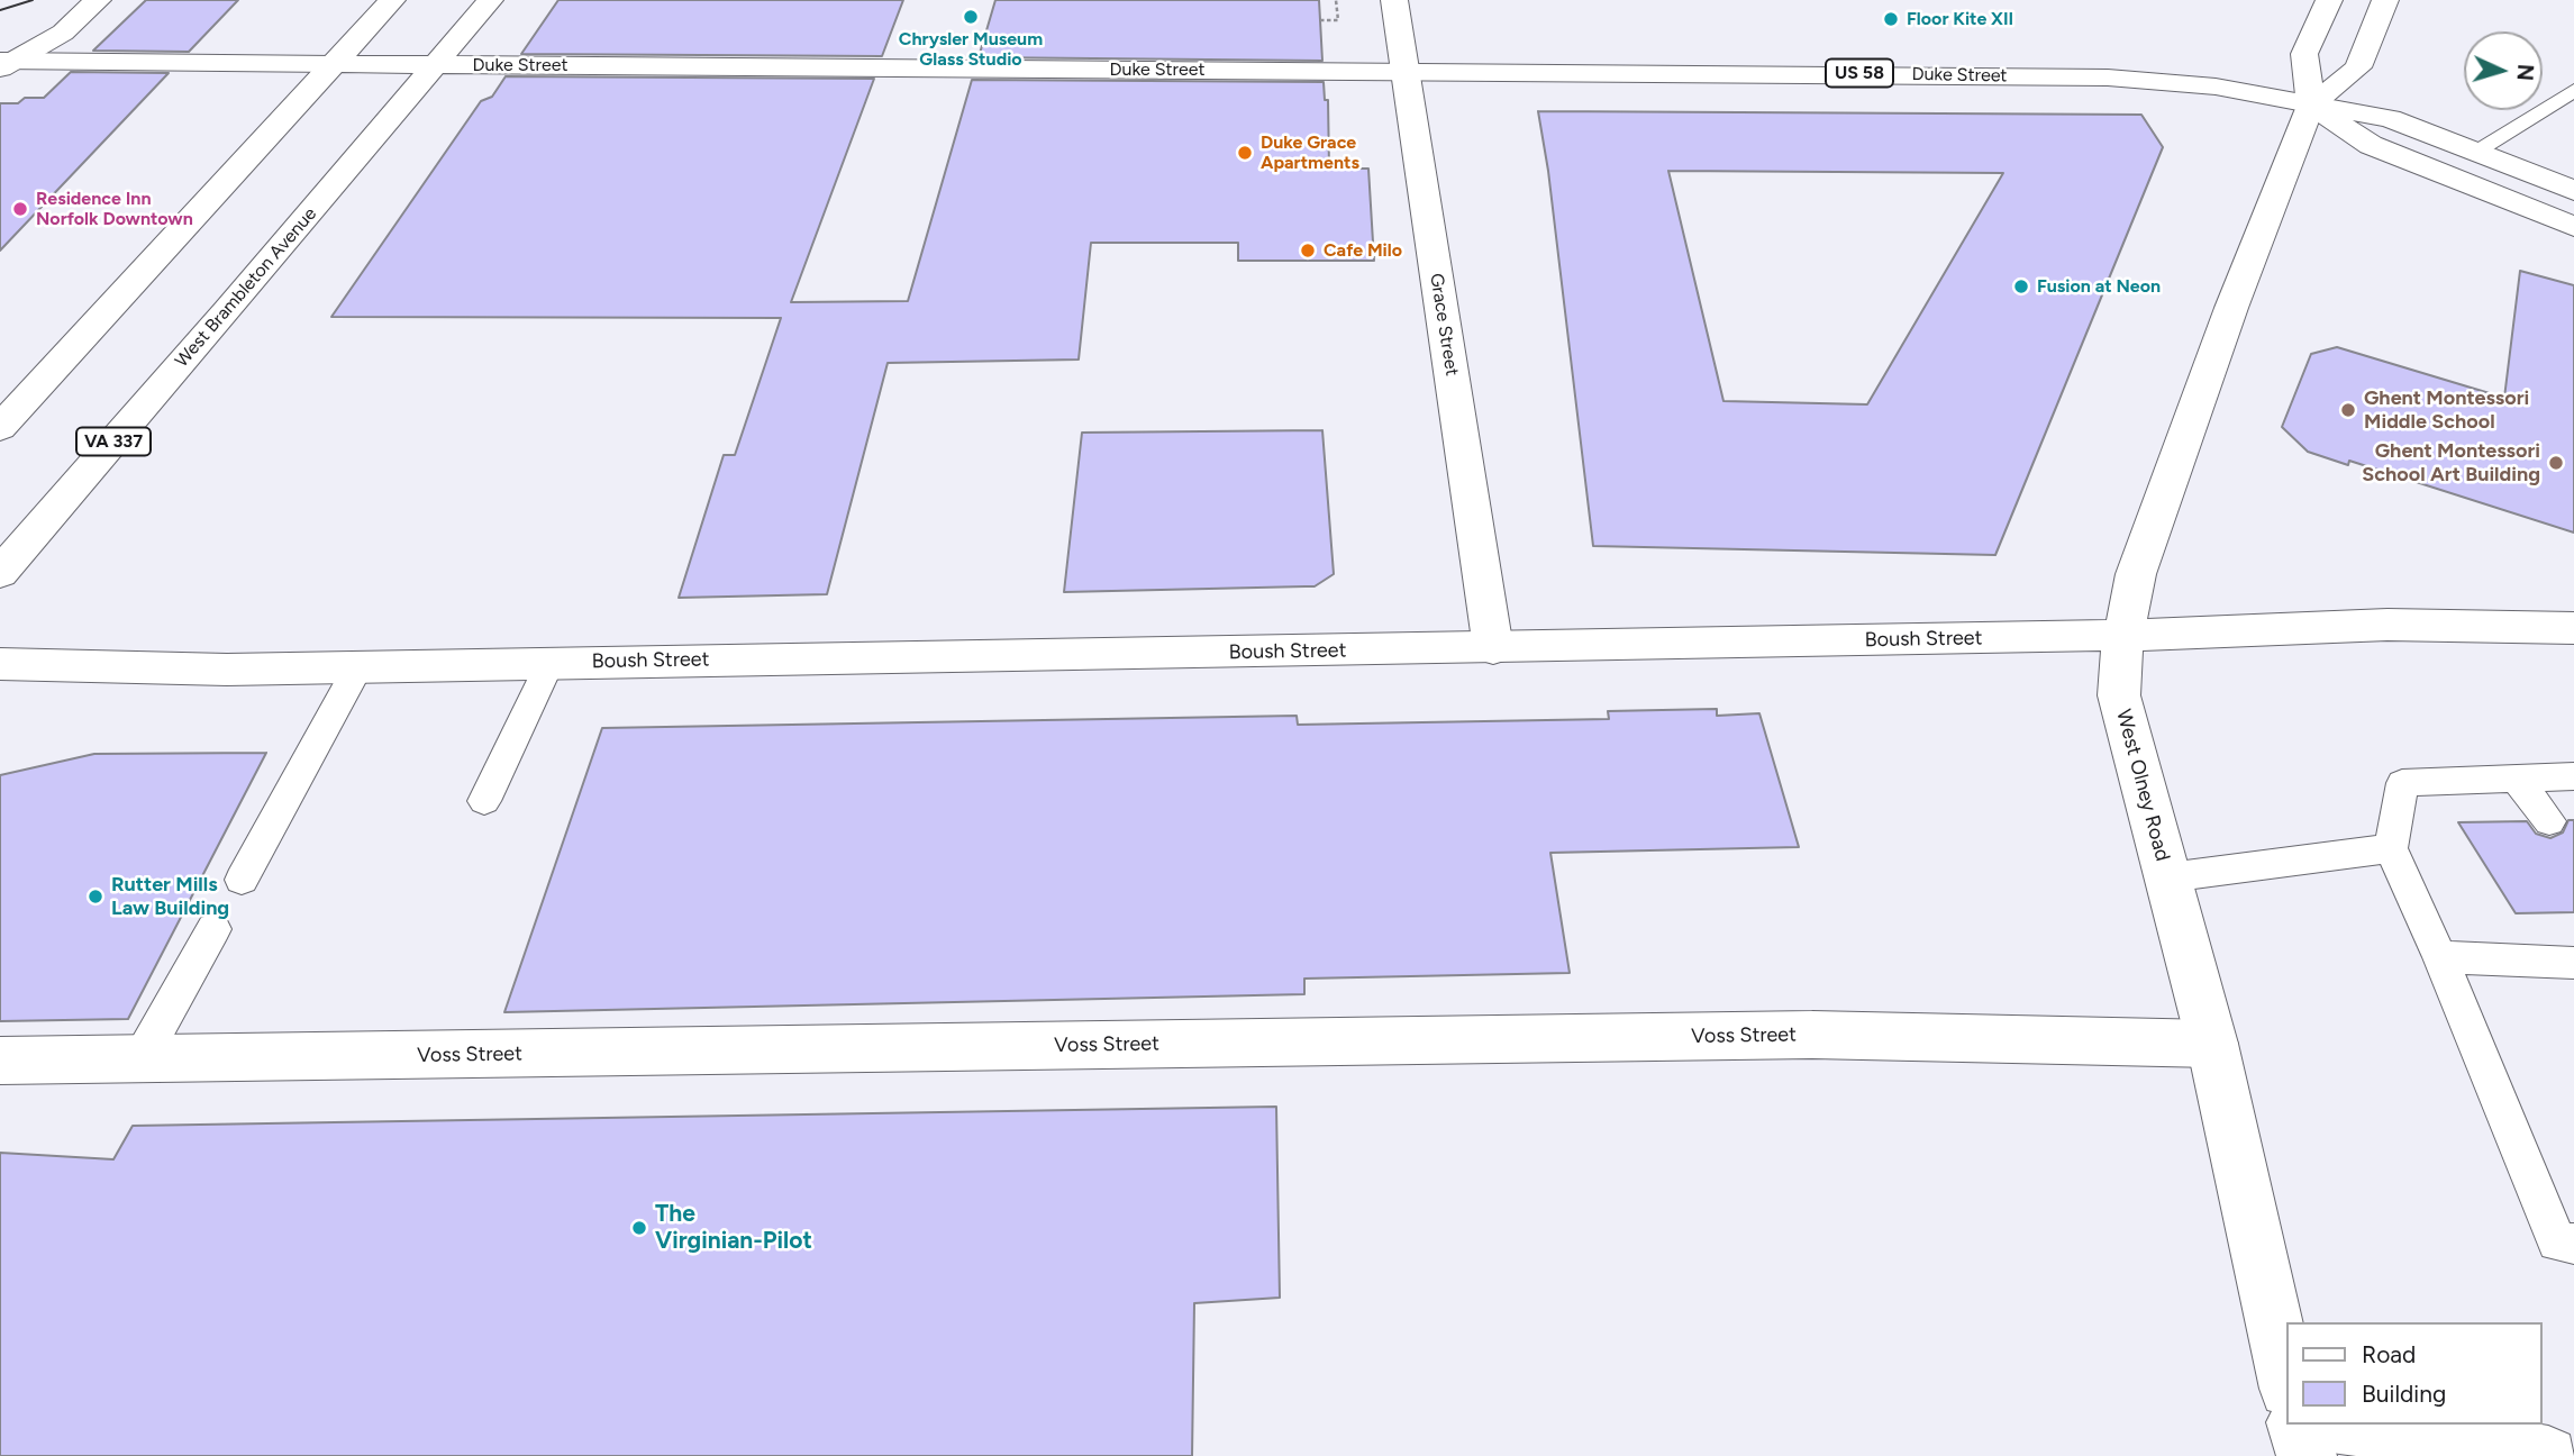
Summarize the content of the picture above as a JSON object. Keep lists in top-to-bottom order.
{
  "streets": {
    "main road": [
      "Duke Street",
      "US 58",
      "West Brambleton Avenue",
      "Grace Street",
      "VA 337",
      "Boush Street",
      "West Olney Road",
      "Voss Street"
    ]
  },
  "crossings": [
    ["Duke Street", "US 58"],
    ["Duke Street", "West Brambleton Avenue"],
    ["Duke Street", "Grace Street"],
    ["Duke Street", "West Olney Road"],
    ["US 58", "West Olney Road"],
    ["Grace Street", "Boush Street"],
    ["Boush Street", "West Olney Road"],
    ["West Olney Road", "Voss Street"]
  ],
  "places": [
    "Chrysler Museum Glass Studio",
    "Floor Kite XII",
    "Duke Grace Apartments",
    "Residence Inn Norfolk Downtown",
    "Cafe Milo",
    "Fusion at Neon",
    "Ghent Montessori Middle School",
    "Ghent Montessori School Art Building",
    "Rutter Mills Law Building",
    "The Virginian-Pilot"
  ],
  "legend": ["Road", "Building"],
  "north": "right"
}
